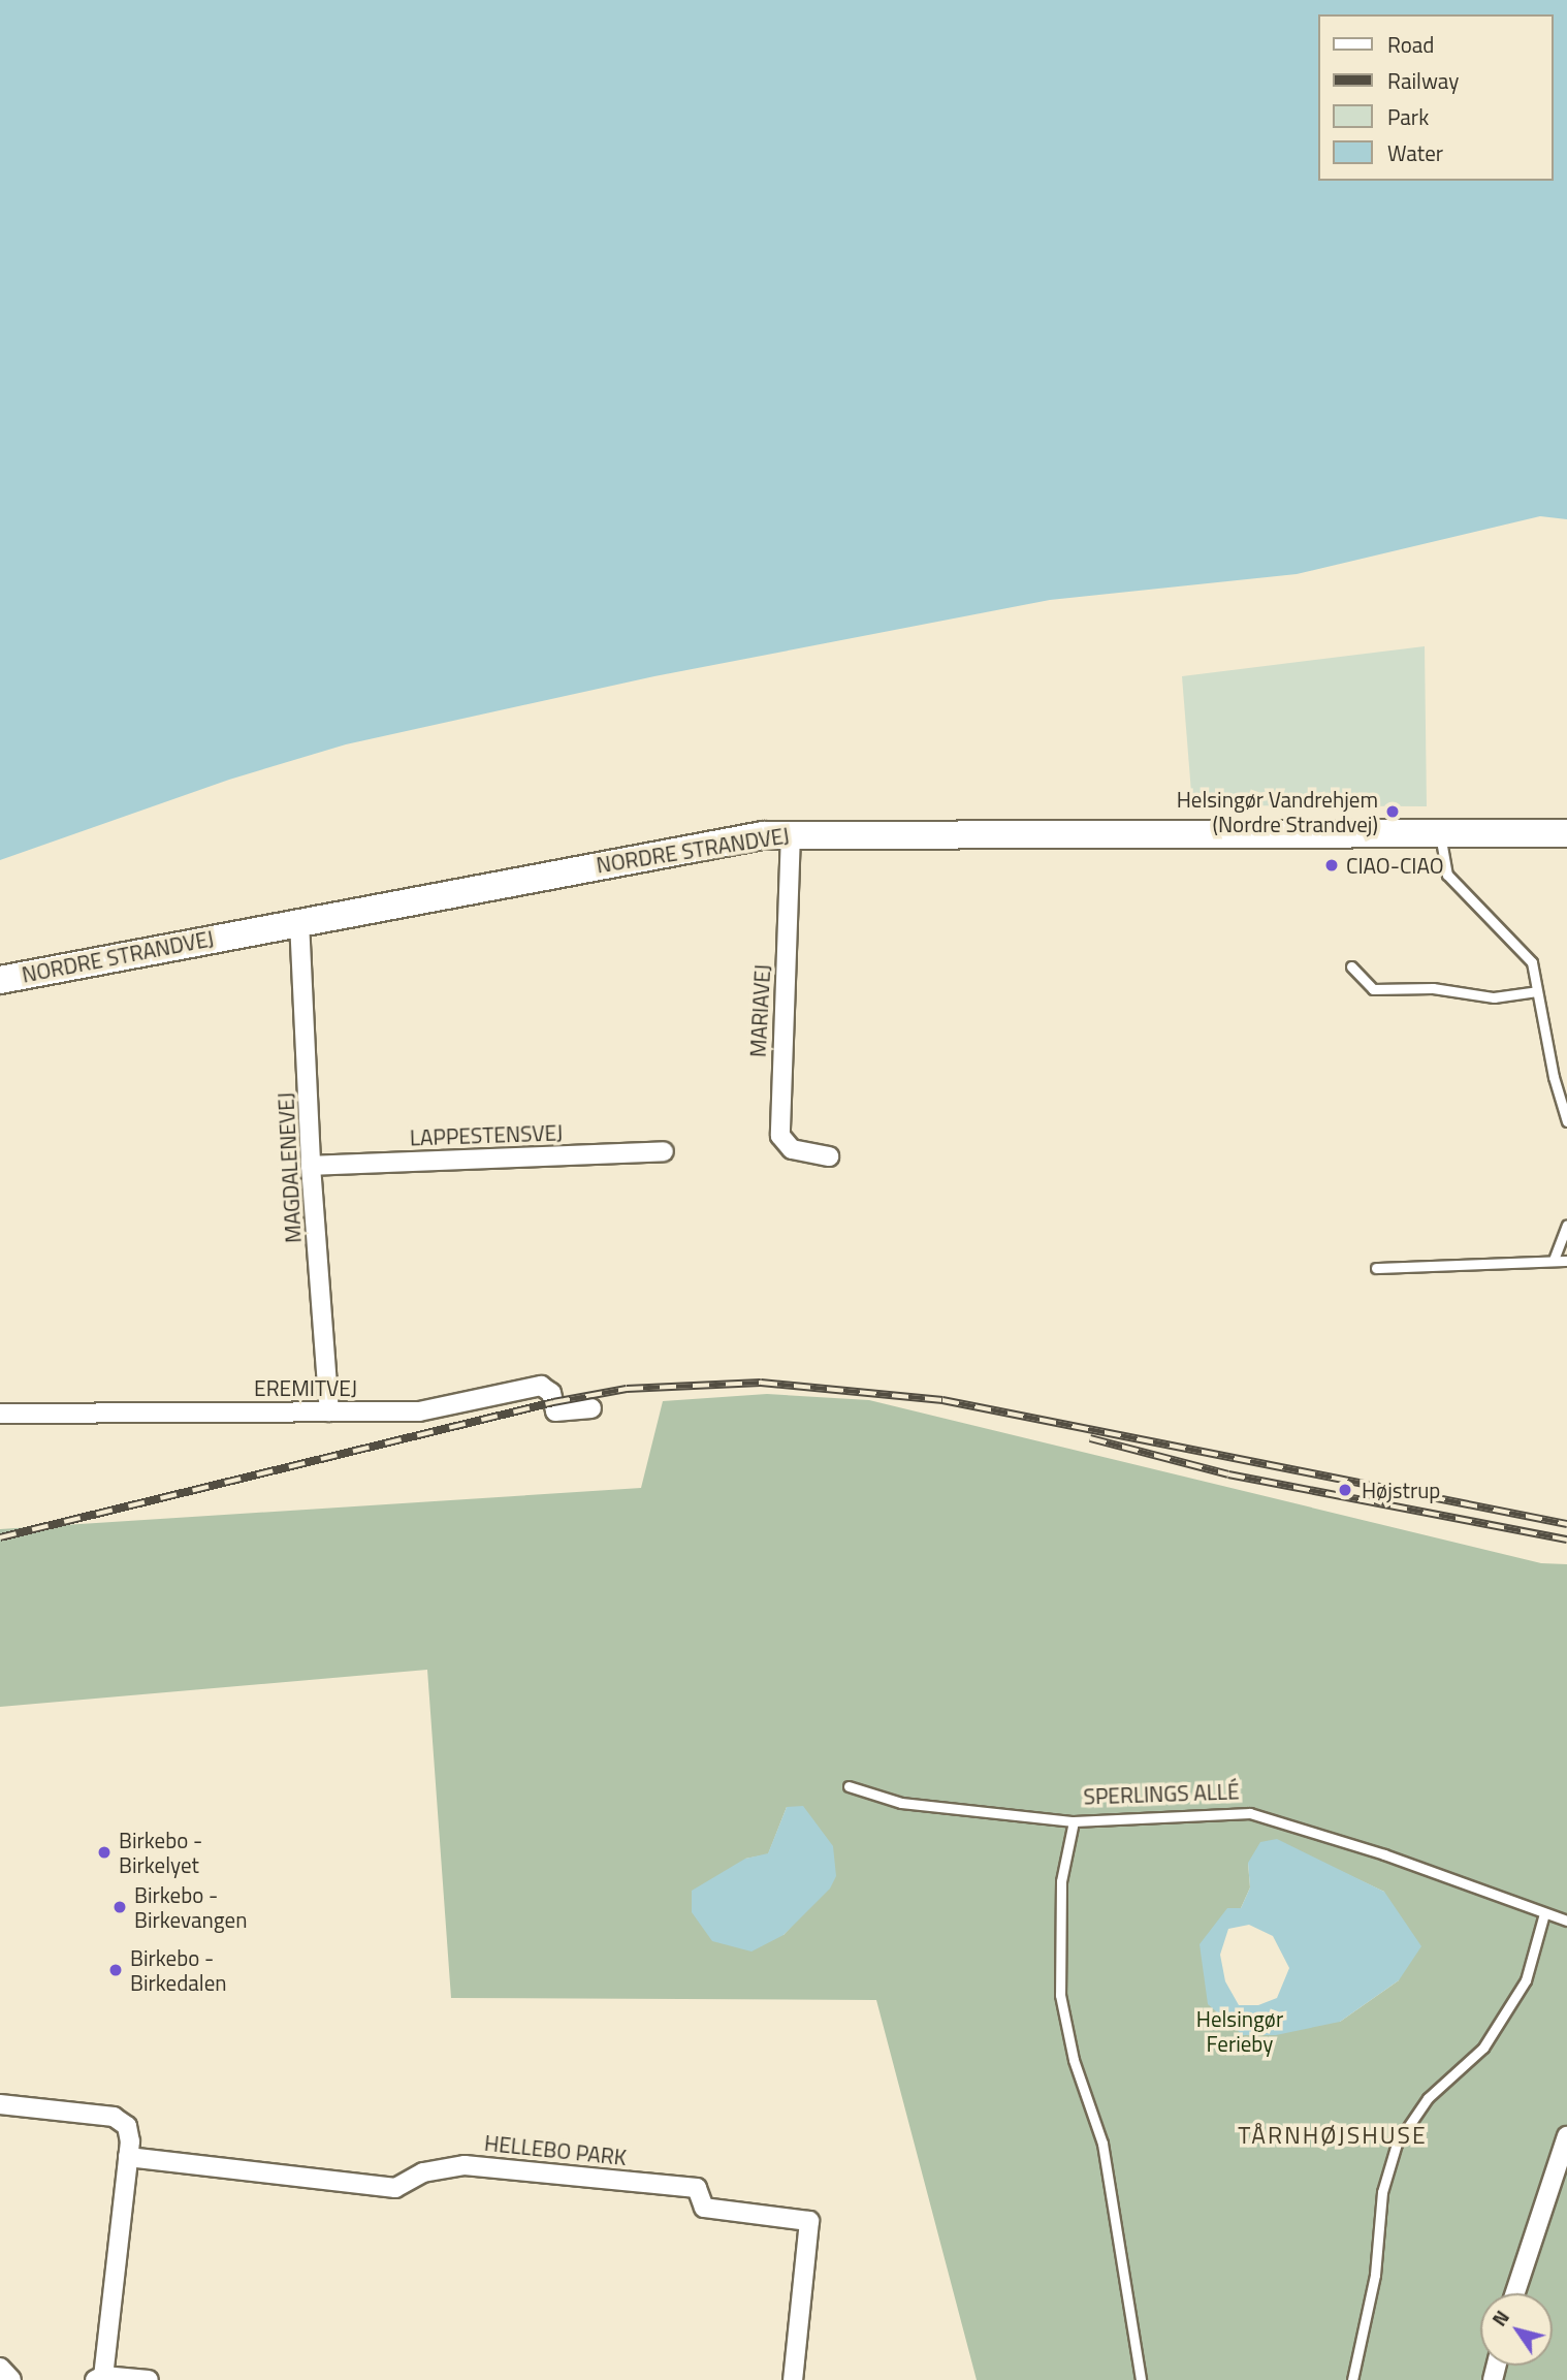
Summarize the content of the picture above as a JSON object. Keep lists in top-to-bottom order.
{
  "streets": {
    "main road": ["NORDRE STRANDVEJ"],
    "street": [
      "MARIAVEJ",
      "LAPPESTENSVEJ",
      "MAGDALENEVEJ",
      "EREMITVEJ",
      "HELLEBO PARK"
    ],
    "lane": ["SPERLINGS ALLÉ"]
  },
  "crossings": [
    ["NORDRE STRANDVEJ", "MARIAVEJ"],
    ["NORDRE STRANDVEJ", "MAGDALENEVEJ"],
    ["LAPPESTENSVEJ", "MAGDALENEVEJ"],
    ["MAGDALENEVEJ", "EREMITVEJ"]
  ],
  "districts": ["TÅRNHØJSHUSE"],
  "parks": ["Helsingør Ferieby"],
  "places": [
    "Helsingør Vandrehjem (Nordre Strandvej)",
    "CIAO-CIAO",
    "Højstrup",
    "Birkebo - Birkelyet",
    "Birkebo - Birkevangen",
    "Birkebo - Birkedalen"
  ],
  "legend": [
    "Road",
    "Railway",
    "Park",
    "Water"
  ],
  "north": "top left"
}
